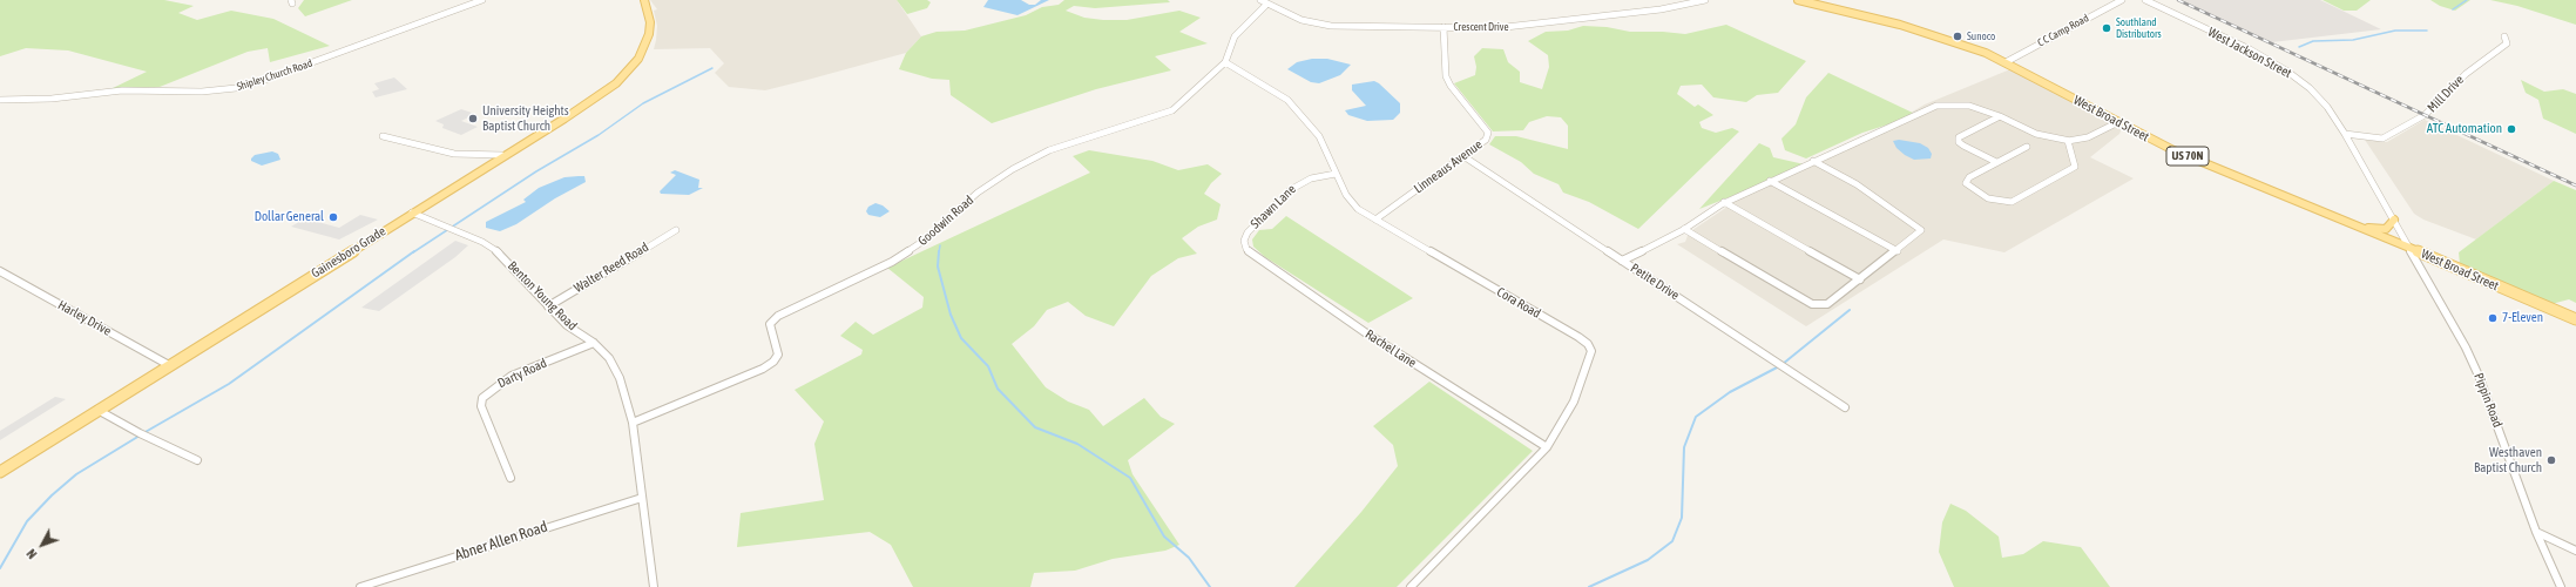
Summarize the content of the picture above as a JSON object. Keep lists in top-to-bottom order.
{
  "streets": {
    "main road": ["West Broad Street", "US 70N", "Gainesboro Grade"],
    "street": [
      "Crescent Drive",
      "C C Camp Road",
      "West Jackson Street",
      "Shipley Church Road",
      "Mill Drive",
      "Linneaus Avenue",
      "Shawn Lane",
      "Goodwin Road",
      "Walter Reed Road",
      "Petite Drive",
      "Benton Young Road",
      "Cora Road",
      "Harley Drive",
      "Rachel Lane",
      "Darty Road",
      "Pippin Road",
      "Abner Allen Road"
    ]
  },
  "crossings": [
    ["Crescent Drive", "Linneaus Avenue"],
    ["Crescent Drive", "Goodwin Road"],
    ["C C Camp Road", "West Broad Street"],
    ["West Jackson Street", "Mill Drive"],
    ["West Jackson Street", "West Broad Street"],
    ["West Jackson Street", "Pippin Road"],
    ["West Broad Street", "Pippin Road"],
    ["Linneaus Avenue", "Petite Drive"],
    ["Linneaus Avenue", "Cora Road"],
    ["Shawn Lane", "Cora Road"],
    ["Shawn Lane", "Rachel Lane"],
    ["Goodwin Road", "Benton Young Road"],
    ["Goodwin Road", "Cora Road"],
    ["Gainesboro Grade", "Benton Young Road"],
    ["Gainesboro Grade", "Harley Drive"],
    ["Walter Reed Road", "Benton Young Road"],
    ["Benton Young Road", "Darty Road"],
    ["Benton Young Road", "Abner Allen Road"],
    ["Cora Road", "Rachel Lane"]
  ],
  "places": [
    "Southland Distributors",
    "Sunoco",
    "University Heights Baptist Church",
    "ATC Automation",
    "Dollar General",
    "7-Eleven",
    "Westhaven Baptist Church"
  ],
  "north": "bottom left"
}
